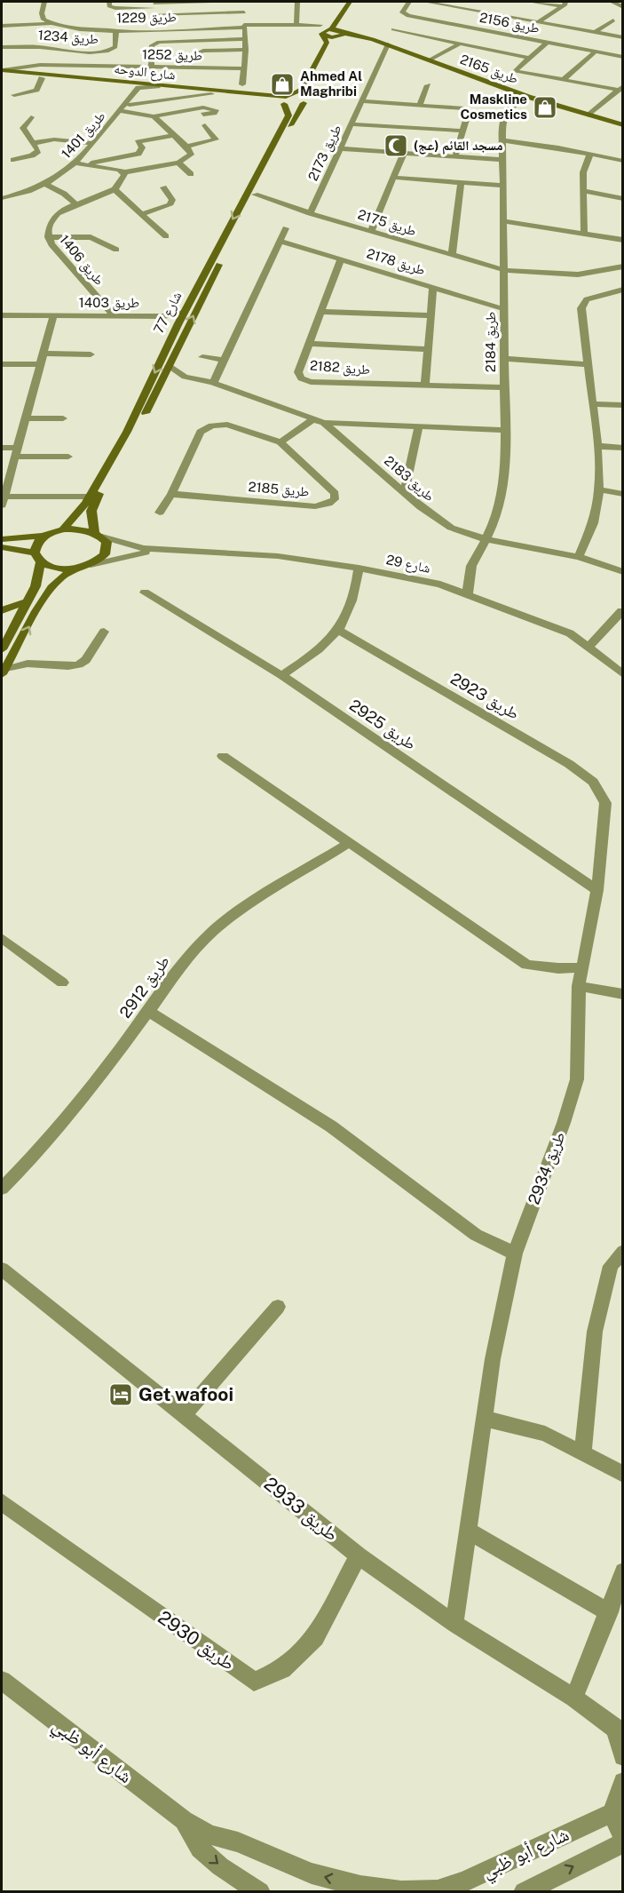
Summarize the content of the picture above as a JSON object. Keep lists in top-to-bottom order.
{
  "streets": {
    "street": [
      "طريق 1229",
      "طريق 2156",
      "طريق 1234",
      "طريق 1252",
      "طريق 2165",
      "شارع الدوحه",
      "طريق 1401",
      "طريق 2173",
      "طريق 2175",
      "طريق 1406",
      "طريق 2178",
      "طريق 1403",
      "شارع 77",
      "طريق 2184",
      "طريق 2182",
      "طريق 2183",
      "طريق 2185",
      "شارع 29",
      "طريق 2923",
      "طريق 2925",
      "طريق 2912",
      "طريق 2934",
      "طريق 2933",
      "طريق 2930",
      "شارع أبو ظبي"
    ]
  },
  "crossings": [
    ["طريق 1229", "طريق 1234"],
    ["طريق 1252", "شارع الدوحه"],
    ["طريق 2165", "طريق 2173"],
    ["طريق 2165", "شارع 77"],
    ["شارع الدوحه", "طريق 1401"],
    ["شارع الدوحه", "شارع 77"],
    ["طريق 2173", "طريق 2175"],
    ["طريق 2175", "شارع 77"],
    ["طريق 2175", "طريق 2184"],
    ["طريق 1406", "طريق 1403"],
    ["طريق 2178", "طريق 2184"],
    ["طريق 2178", "طريق 2182"],
    ["طريق 1403", "شارع 77"],
    ["شارع 77", "طريق 2183"],
    ["شارع 77", "شارع 29"],
    ["طريق 2184", "طريق 2182"],
    ["طريق 2184", "طريق 2183"],
    ["طريق 2184", "شارع 29"],
    ["طريق 2923", "طريق 2934"],
    ["طريق 2925", "طريق 2934"],
    ["طريق 2934", "طريق 2933"],
    ["طريق 2933", "طريق 2930"]
  ],
  "places": {
    "shop": ["Ahmed Al Maghribi", "Maskline Cosmetics"],
    "mosque": ["مسجد القائم (عج)"],
    "hotel": ["Get wafooi"]
  }
}
